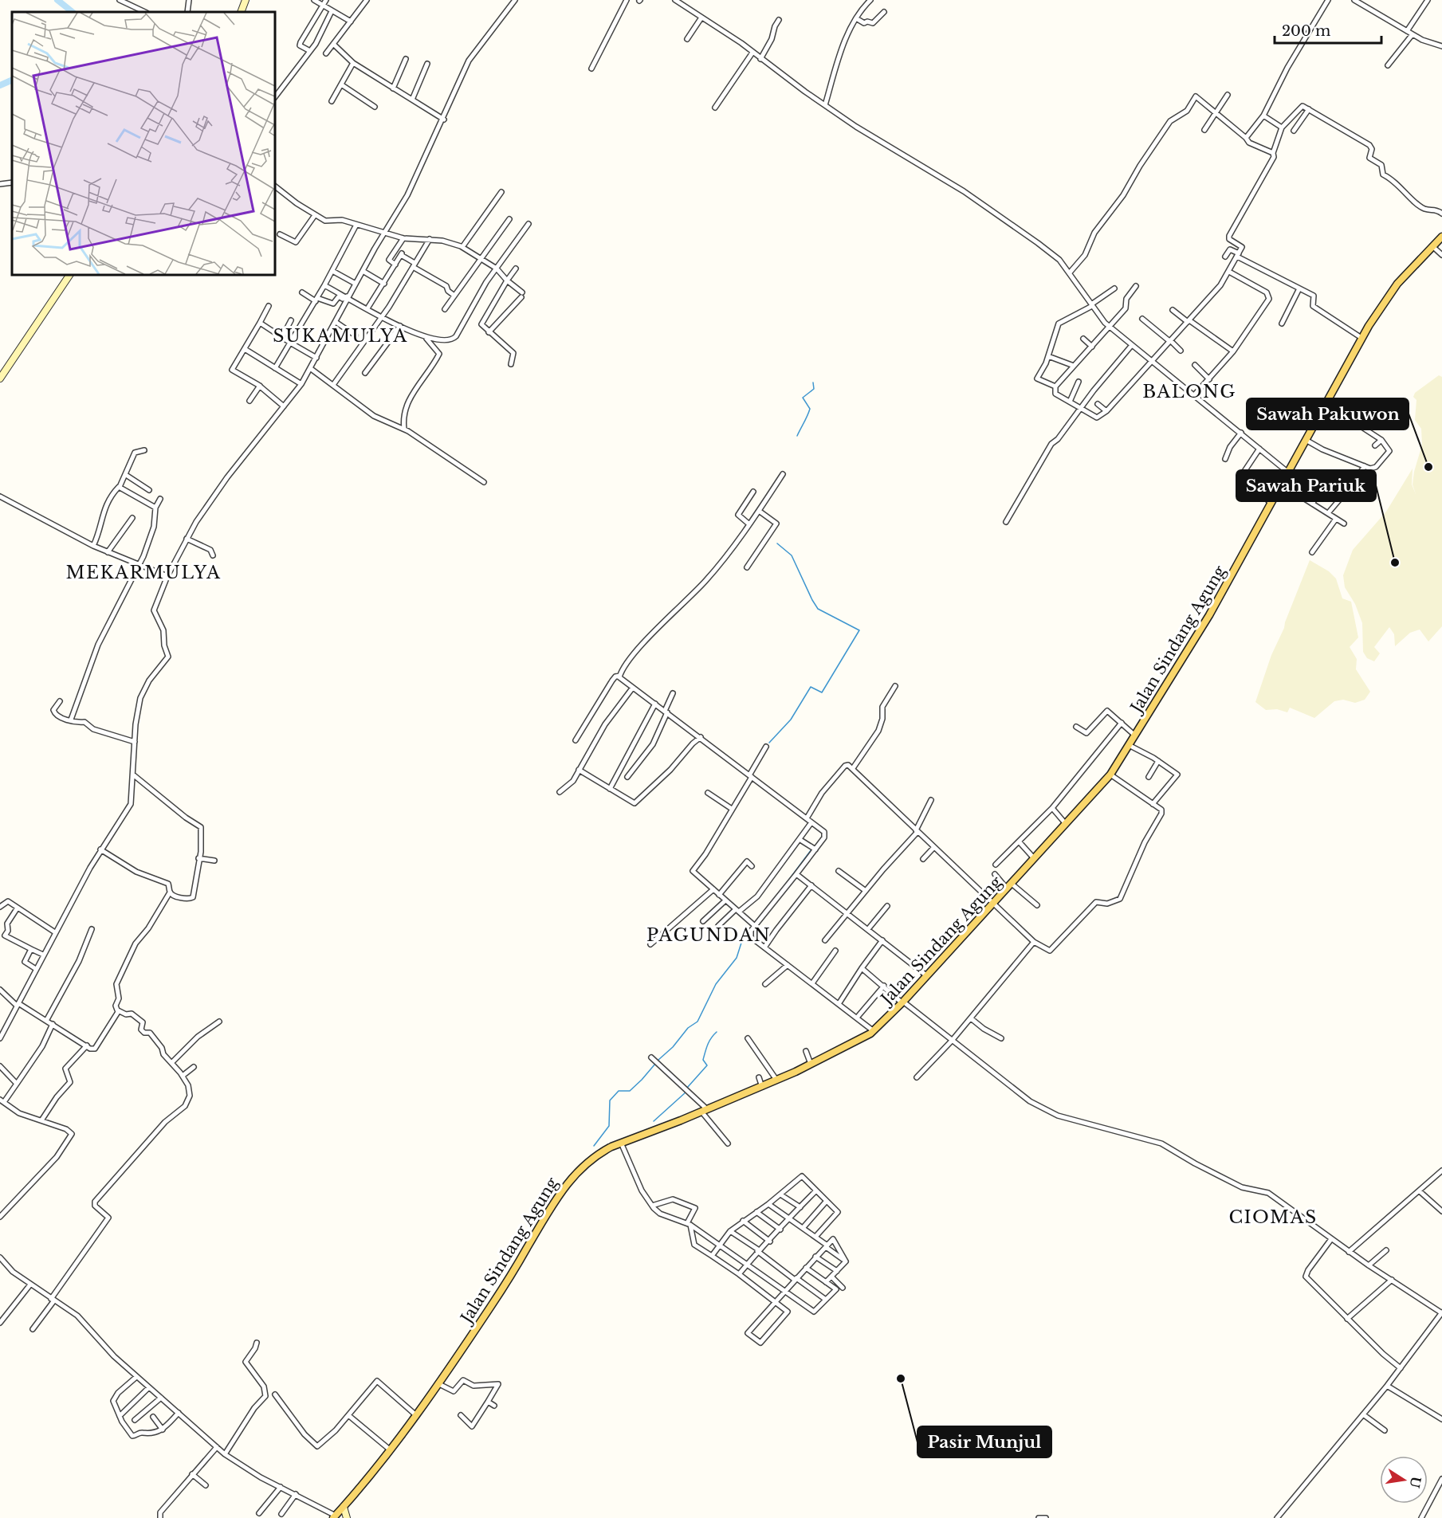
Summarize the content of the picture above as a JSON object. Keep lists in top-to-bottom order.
{
  "streets": {
    "main road": ["Jalan Sindang Agung"]
  },
  "districts": [
    "SUKAMULYA",
    "BALONG",
    "MEKARMULYA",
    "PAGUNDAN",
    "CIOMAS"
  ],
  "places": ["Sawah Pakuwon", "Sawah Pariuk", "Pasir Munjul"],
  "scale_bar": "200 m",
  "north": "right"
}
